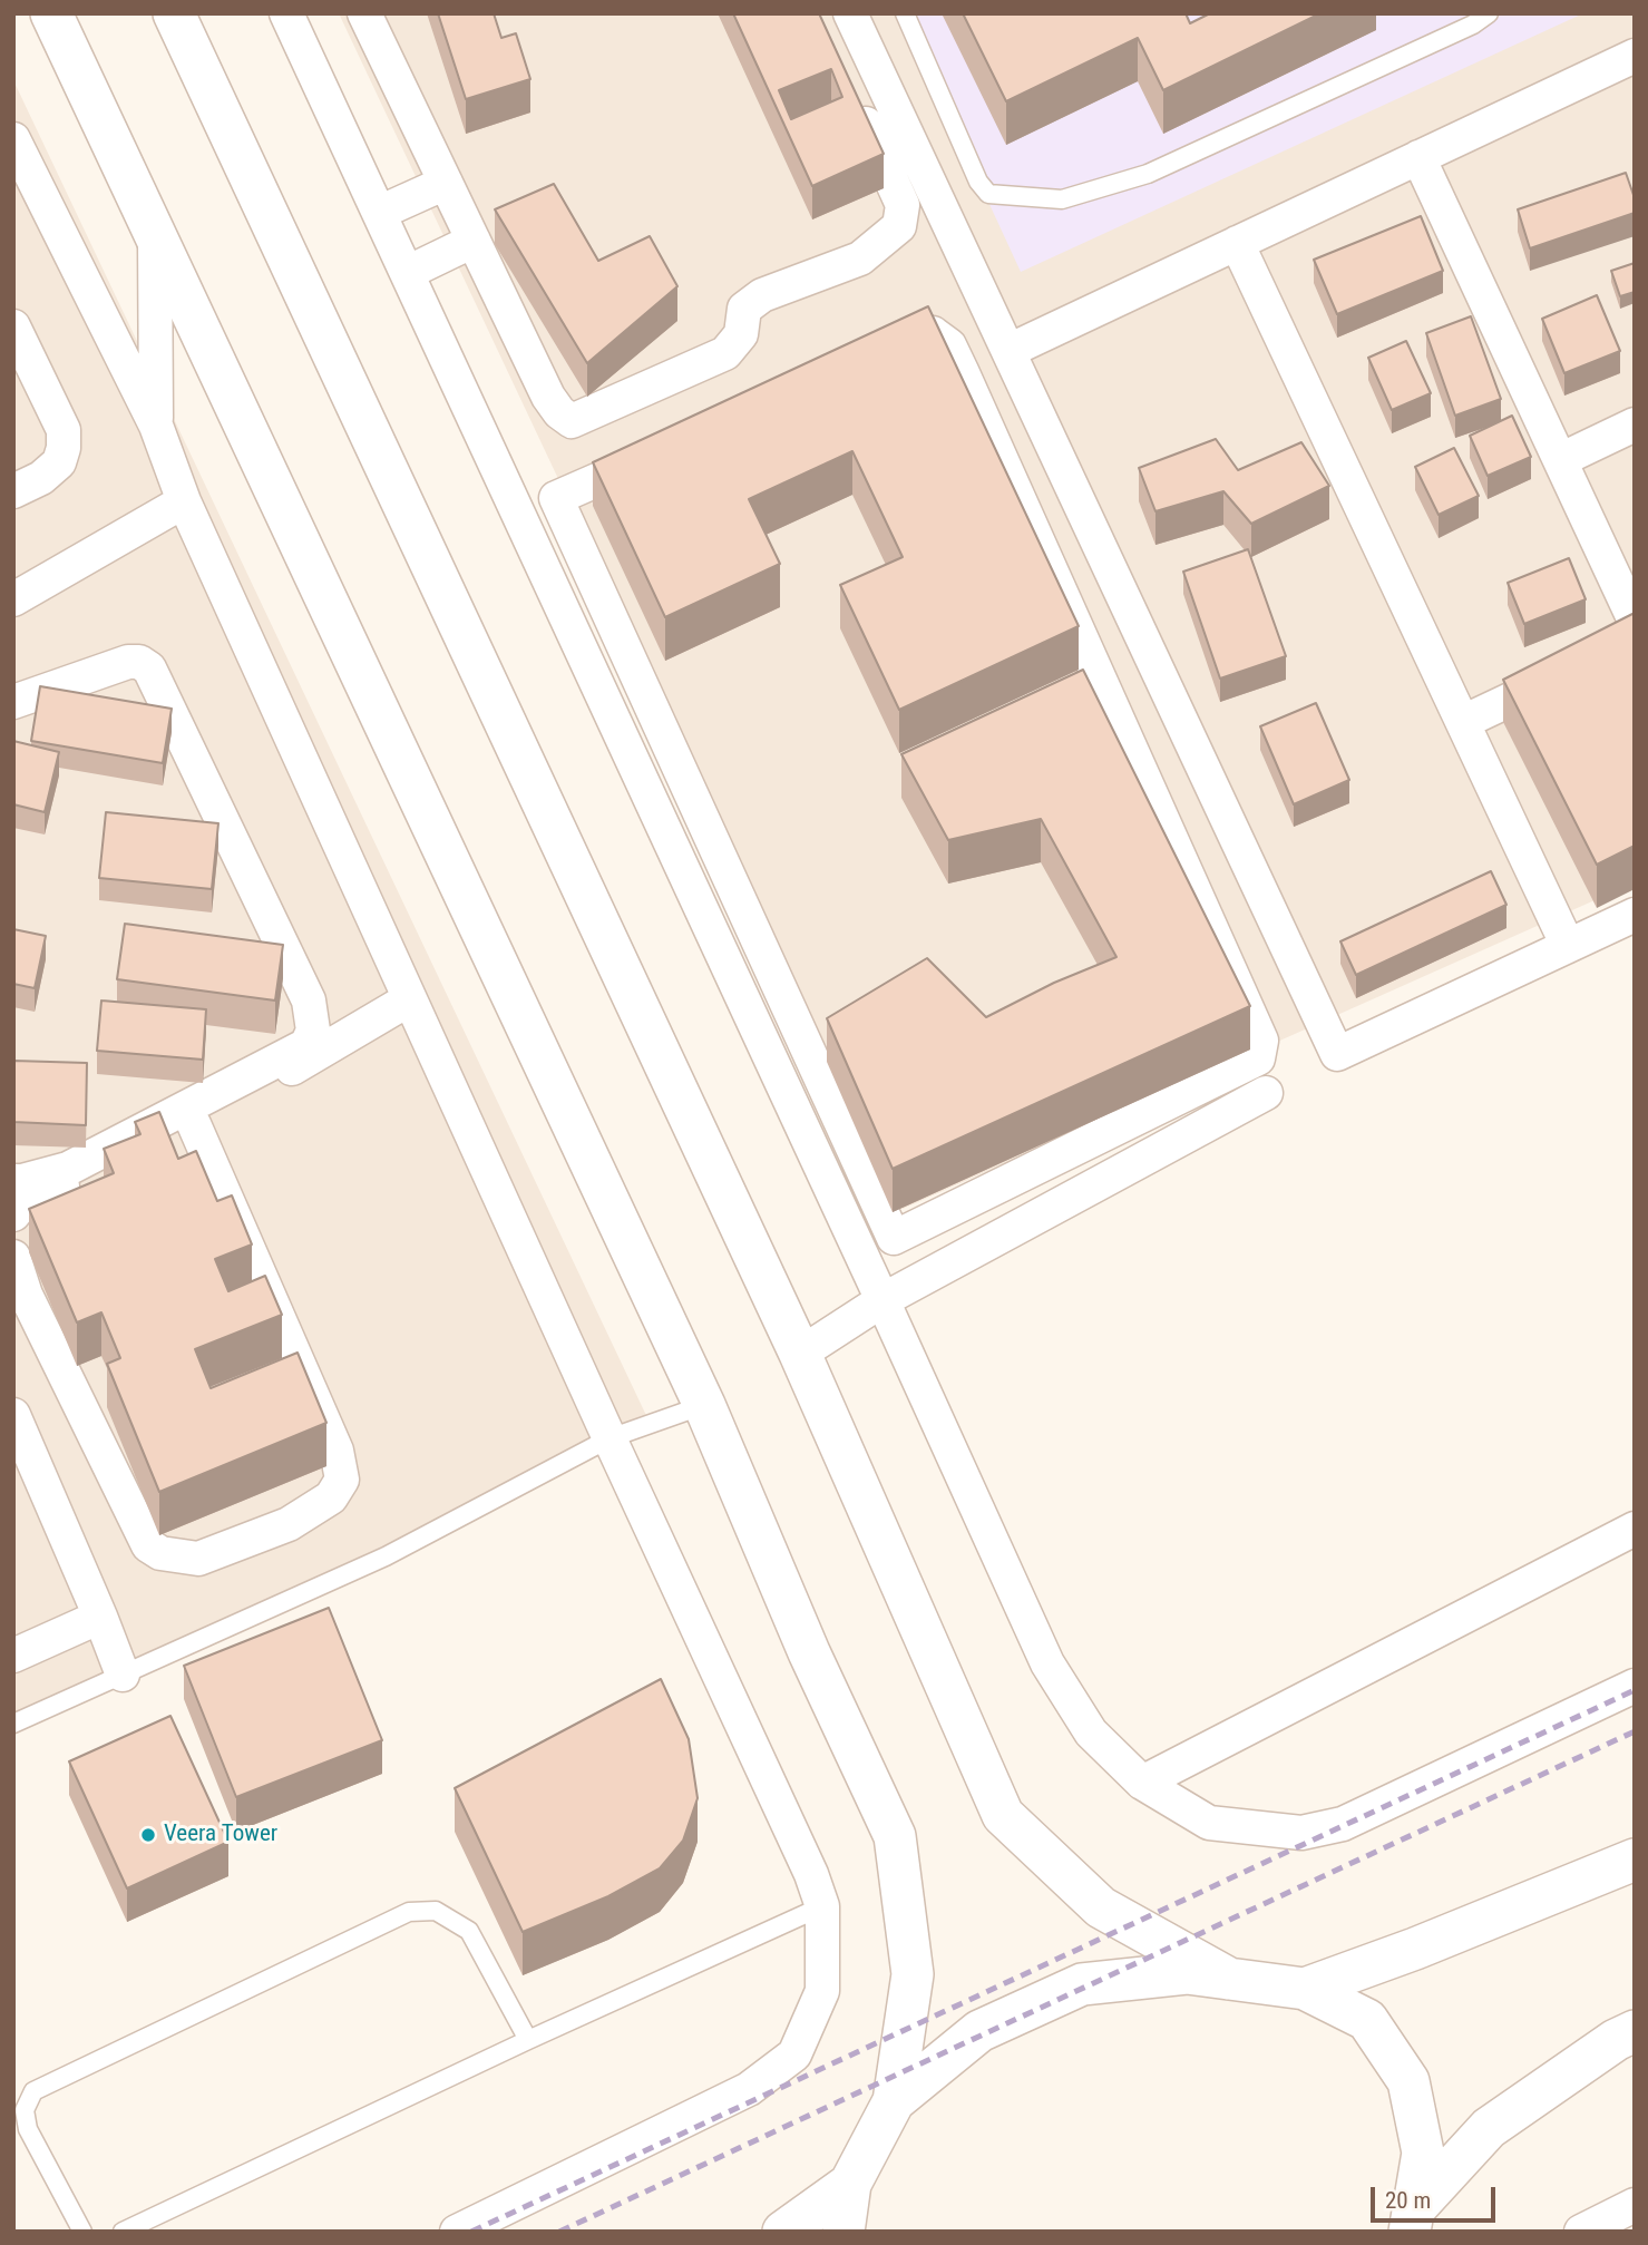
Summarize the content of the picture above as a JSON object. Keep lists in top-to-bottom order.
{
  "places": ["Veera Tower"],
  "scale_bar": "20 m"
}
